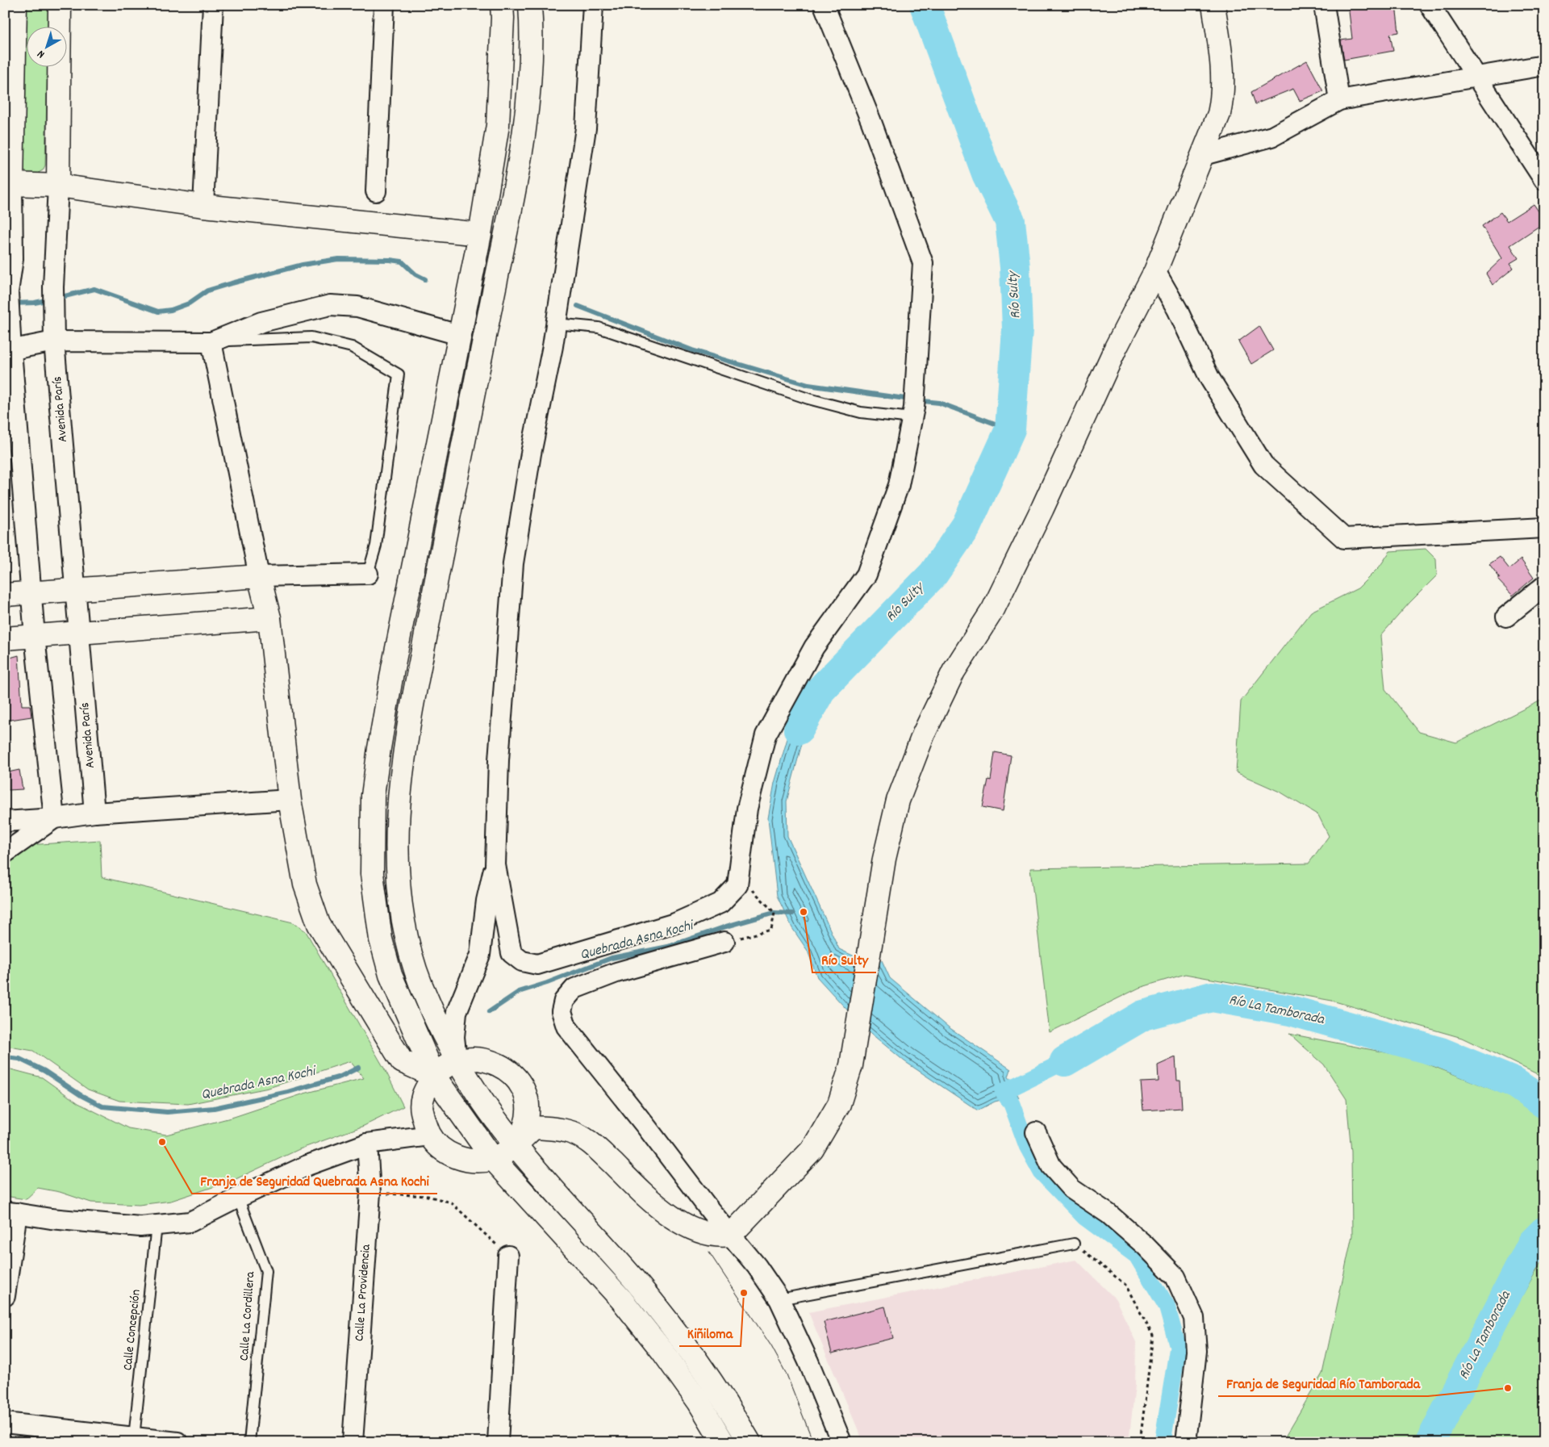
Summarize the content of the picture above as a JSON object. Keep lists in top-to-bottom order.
{
  "streets": {
    "main road": ["Avenida París"],
    "street": ["Calle La Providencia"],
    "lane": ["Calle La Cordillera", "Calle Concepción"]
  },
  "water": ["Río Sulty", "Quebrada Asna Kochi", "Río La Tamborada"],
  "places": [
    "Río Sulty",
    "Franja de Seguridad Quebrada Asna Kochi",
    "Kiñiloma",
    "Franja de Seguridad Río Tamborada"
  ],
  "north": "bottom left"
}
